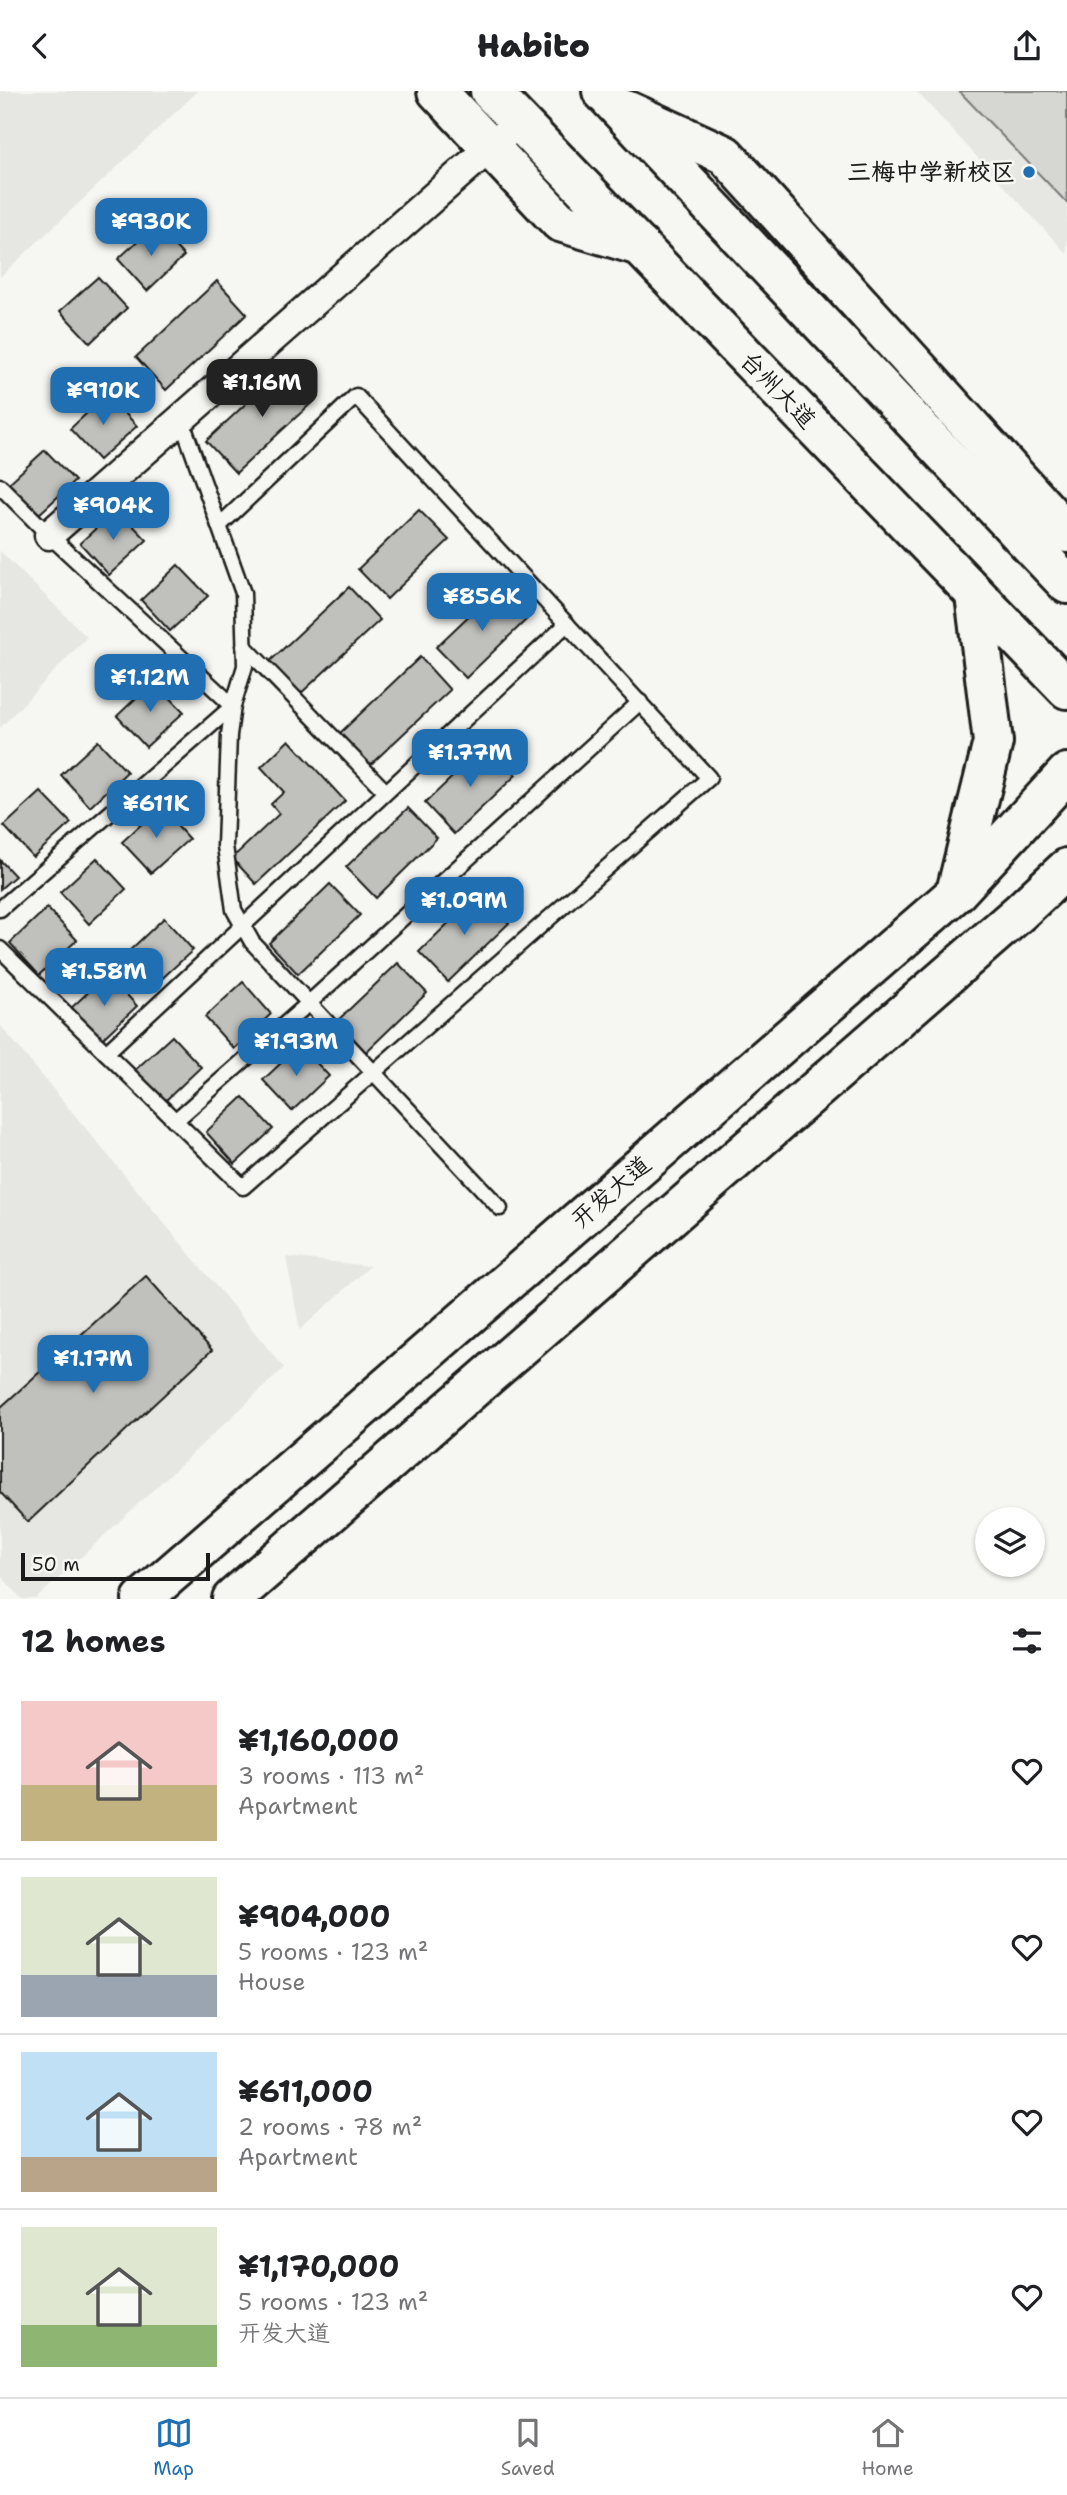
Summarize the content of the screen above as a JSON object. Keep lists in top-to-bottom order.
{
  "streets": {
    "main road": ["台州大道", "开发大道"]
  },
  "places": ["三梅中学新校区"],
  "scale_bar": "50 m",
  "page": {
    "header": "Habito",
    "price": [
      "¥930K",
      "¥1.16M",
      "¥910K",
      "¥904K",
      "¥856K",
      "¥1.12M",
      "¥1.77M",
      "¥611K",
      "¥1.09M",
      "¥1.58M",
      "¥1.93M",
      "¥1.17M"
    ],
    "scale": "50 m",
    "heading": "12 homes",
    "list": [
      {
        "name": "¥1,160,000",
        "note": "3 rooms · 113 m² · Apartment"
      },
      {
        "name": "¥904,000",
        "note": "5 rooms · 123 m² · House"
      },
      {
        "name": "¥611,000",
        "note": "2 rooms · 78 m² · Apartment"
      },
      {
        "name": "¥1,170,000",
        "note": "5 rooms · 123 m² · 开发大道"
      }
    ],
    "tabs": ["Map", "Saved", "Home"]
  }
}
